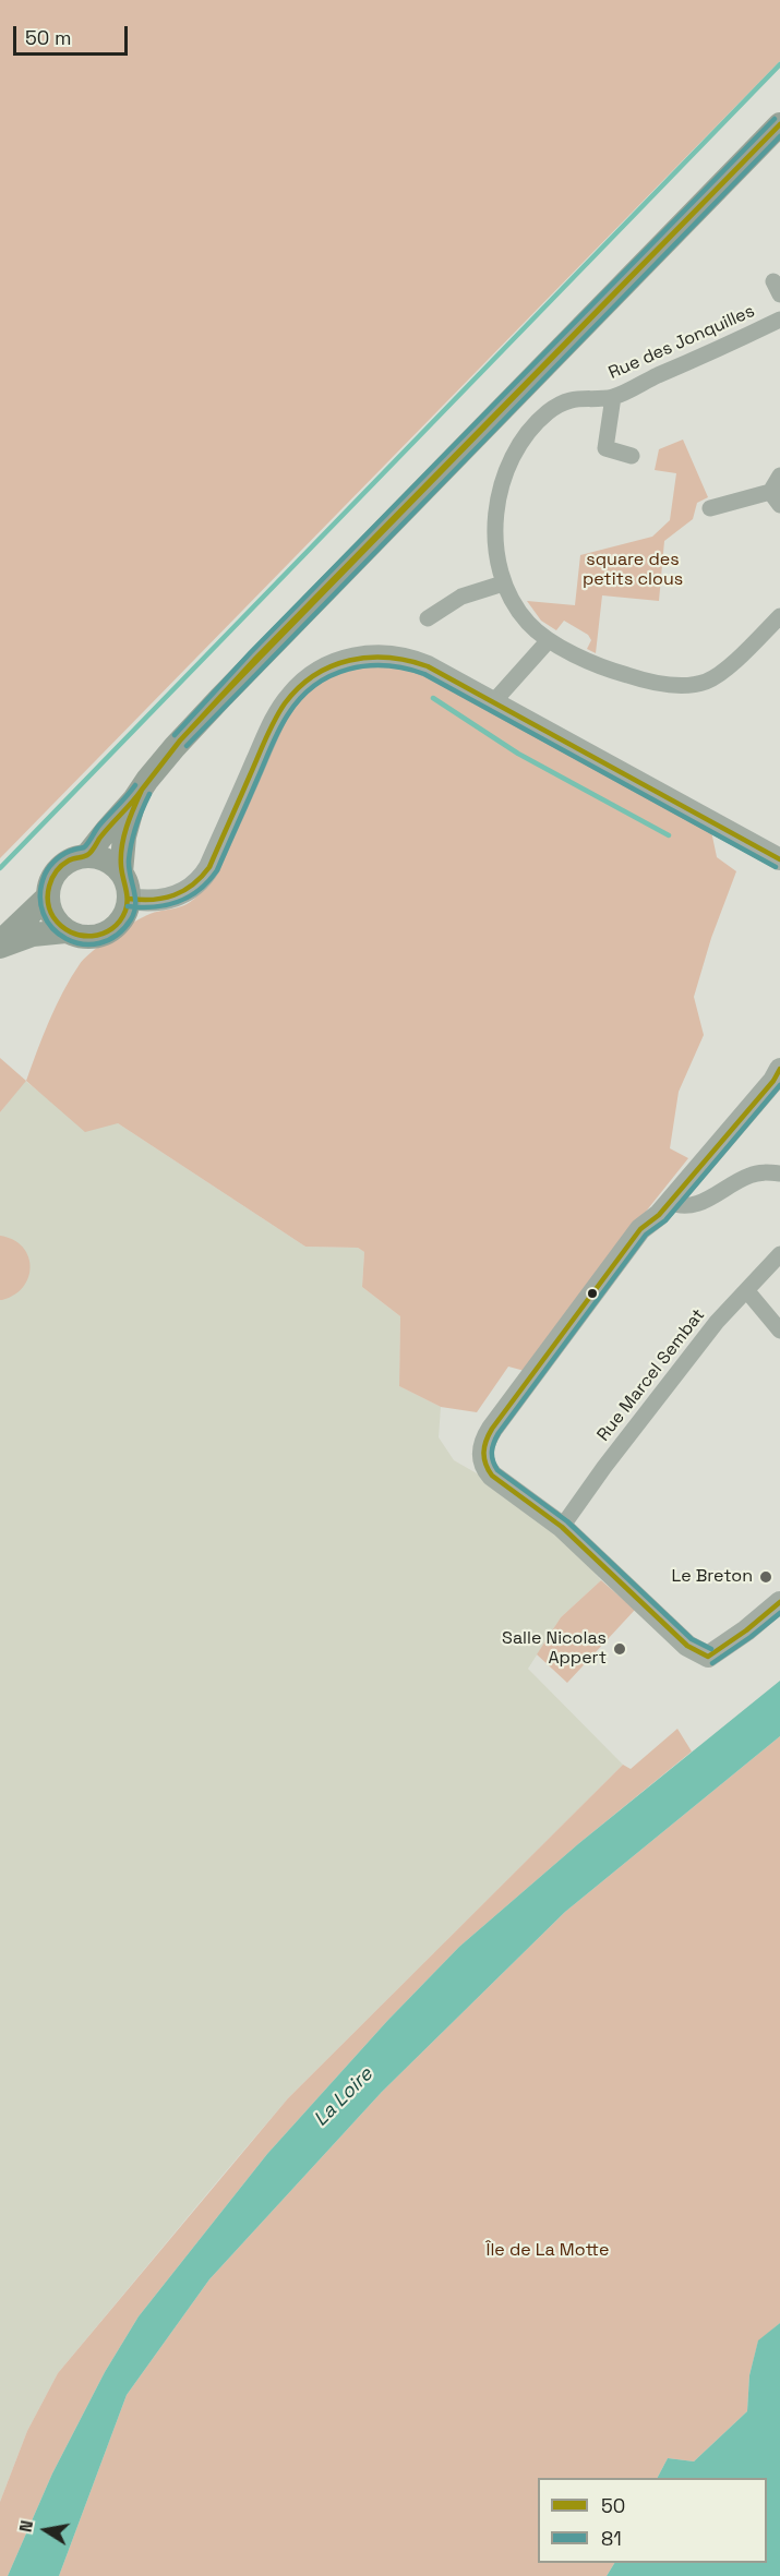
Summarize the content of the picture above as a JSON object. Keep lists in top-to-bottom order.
{
  "streets": {
    "street": ["Rue des Jonquilles", "Rue Marcel Sembat"]
  },
  "water": ["La Loire"],
  "parks": ["square des petits clous", "Île de La Motte"],
  "places": ["Le Breton", "Salle Nicolas Appert"],
  "lines": ["transit line 81", "transit line 50"],
  "legend": ["50", "81"],
  "scale_bar": "50 m",
  "north": "left"
}
